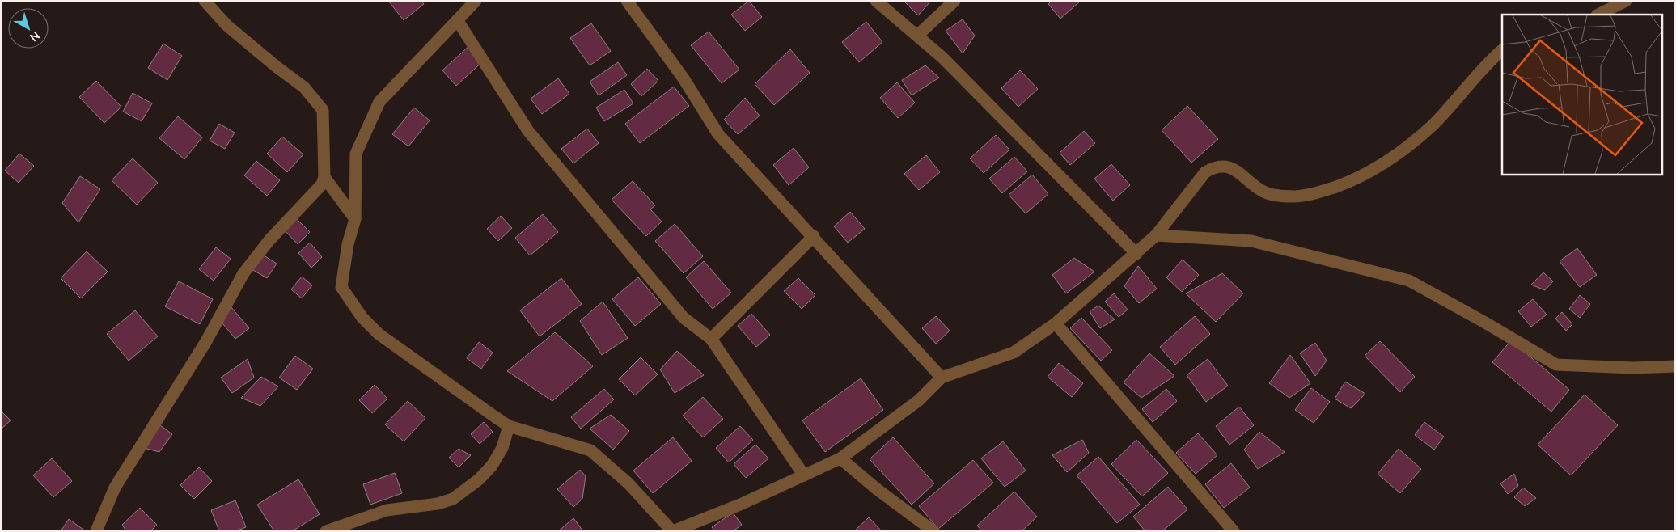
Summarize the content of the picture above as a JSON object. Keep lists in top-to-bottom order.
{
  "north": "bottom right"
}
